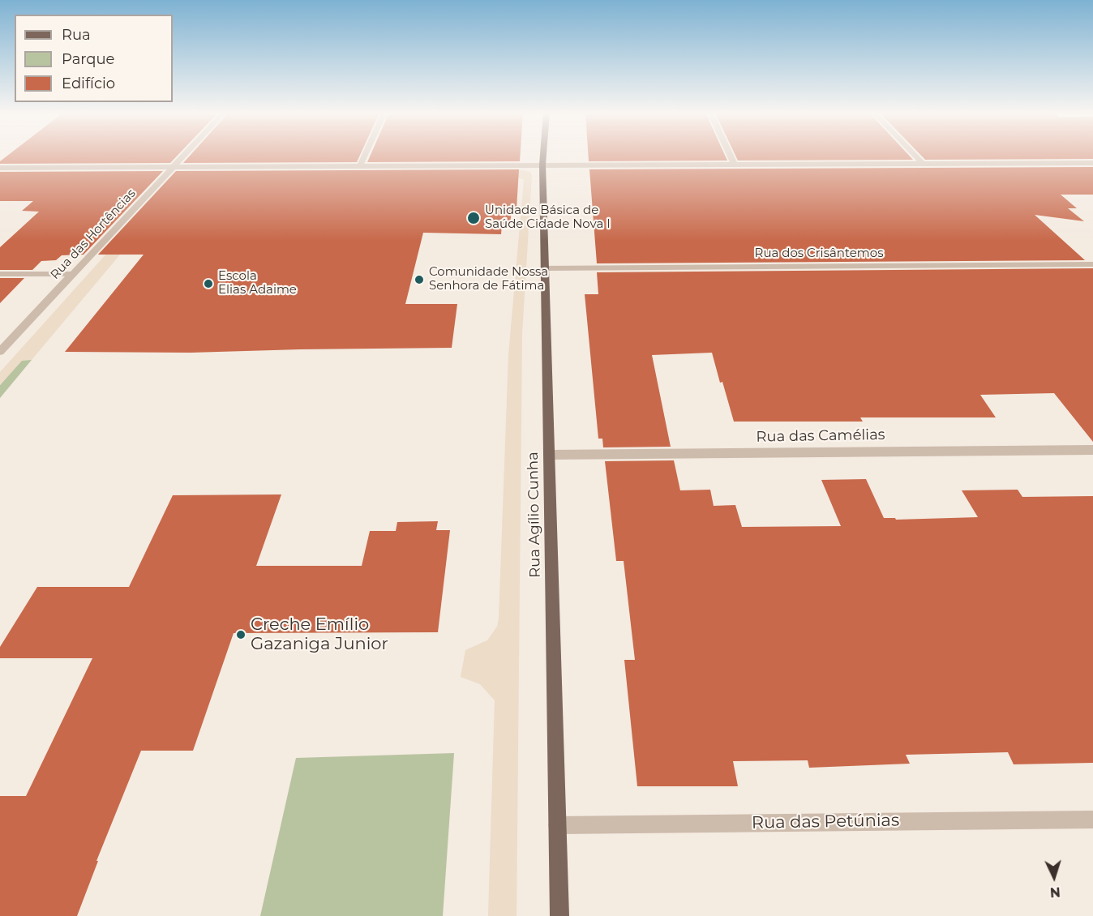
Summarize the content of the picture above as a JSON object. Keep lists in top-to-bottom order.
{
  "streets": {
    "main road": ["Rua Agílio Cunha"],
    "street": [
      "Rua das Hortências",
      "Rua dos Crisântemos",
      "Rua das Camélias",
      "Rua das Petúnias"
    ]
  },
  "crossings": [
    ["Rua dos Crisântemos", "Rua Agílio Cunha"],
    ["Rua das Camélias", "Rua Agílio Cunha"],
    ["Rua Agílio Cunha", "Rua das Petúnias"]
  ],
  "places": [
    "Unidade Básica de Saúde Cidade Nova I",
    "Comunidade Nossa Senhora de Fátima",
    "Escola Elias Adaime",
    "Creche Emílio Gazaniga Junior"
  ],
  "legend": ["Rua", "Parque", "Edifício"],
  "north": "bottom"
}
